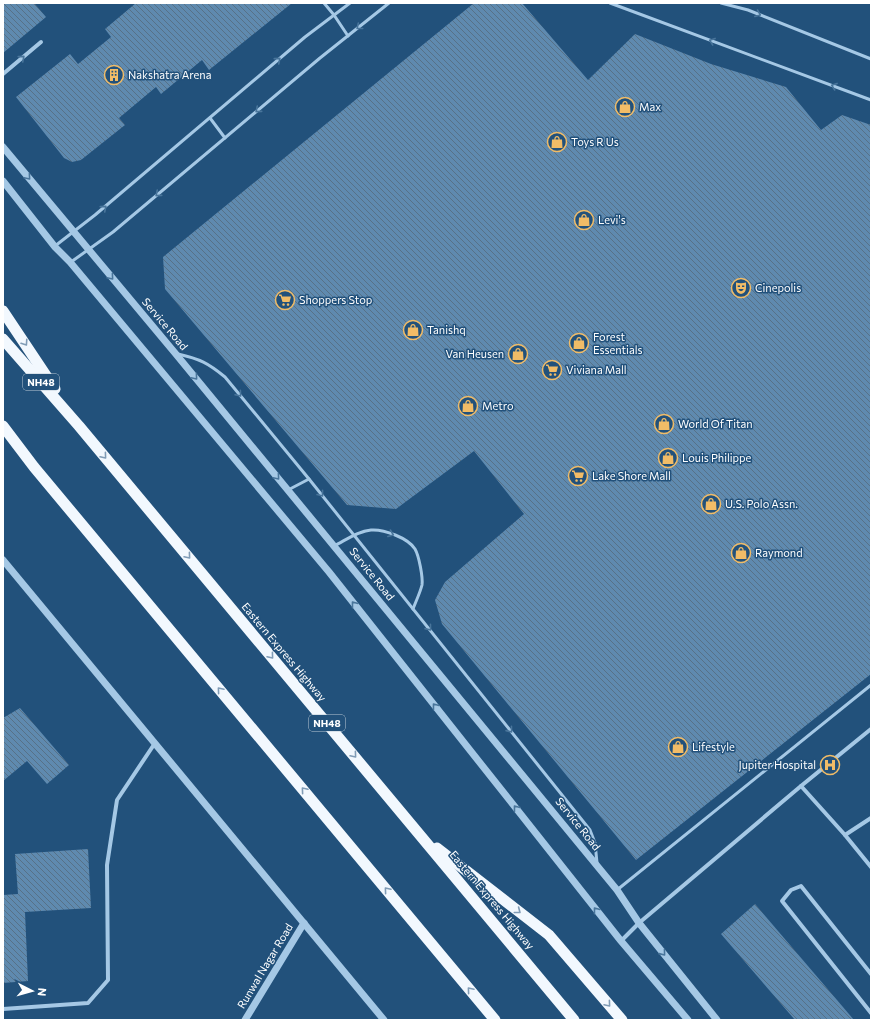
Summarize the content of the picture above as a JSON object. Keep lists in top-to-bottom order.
{
  "streets": {
    "highway": ["NH48", "Eastern Express Highway"],
    "street": ["Service Road", "Runwal Nagar Road"]
  },
  "places": {
    "building": ["Nakshatra Arena"],
    "shop": [
      "Max",
      "Toys R Us",
      "Levi's",
      "Tanishq",
      "Forest Essentials",
      "Van Heusen",
      "Metro",
      "World Of Titan",
      "Louis Philippe",
      "U.S. Polo Assn.",
      "Raymond",
      "Lifestyle"
    ],
    "theatre": ["Cinepolis"],
    "supermarket": ["Shoppers Stop", "Viviana Mall", "Lake Shore Mall"],
    "hospital": ["Jupiter Hospital"]
  },
  "north": "right"
}
